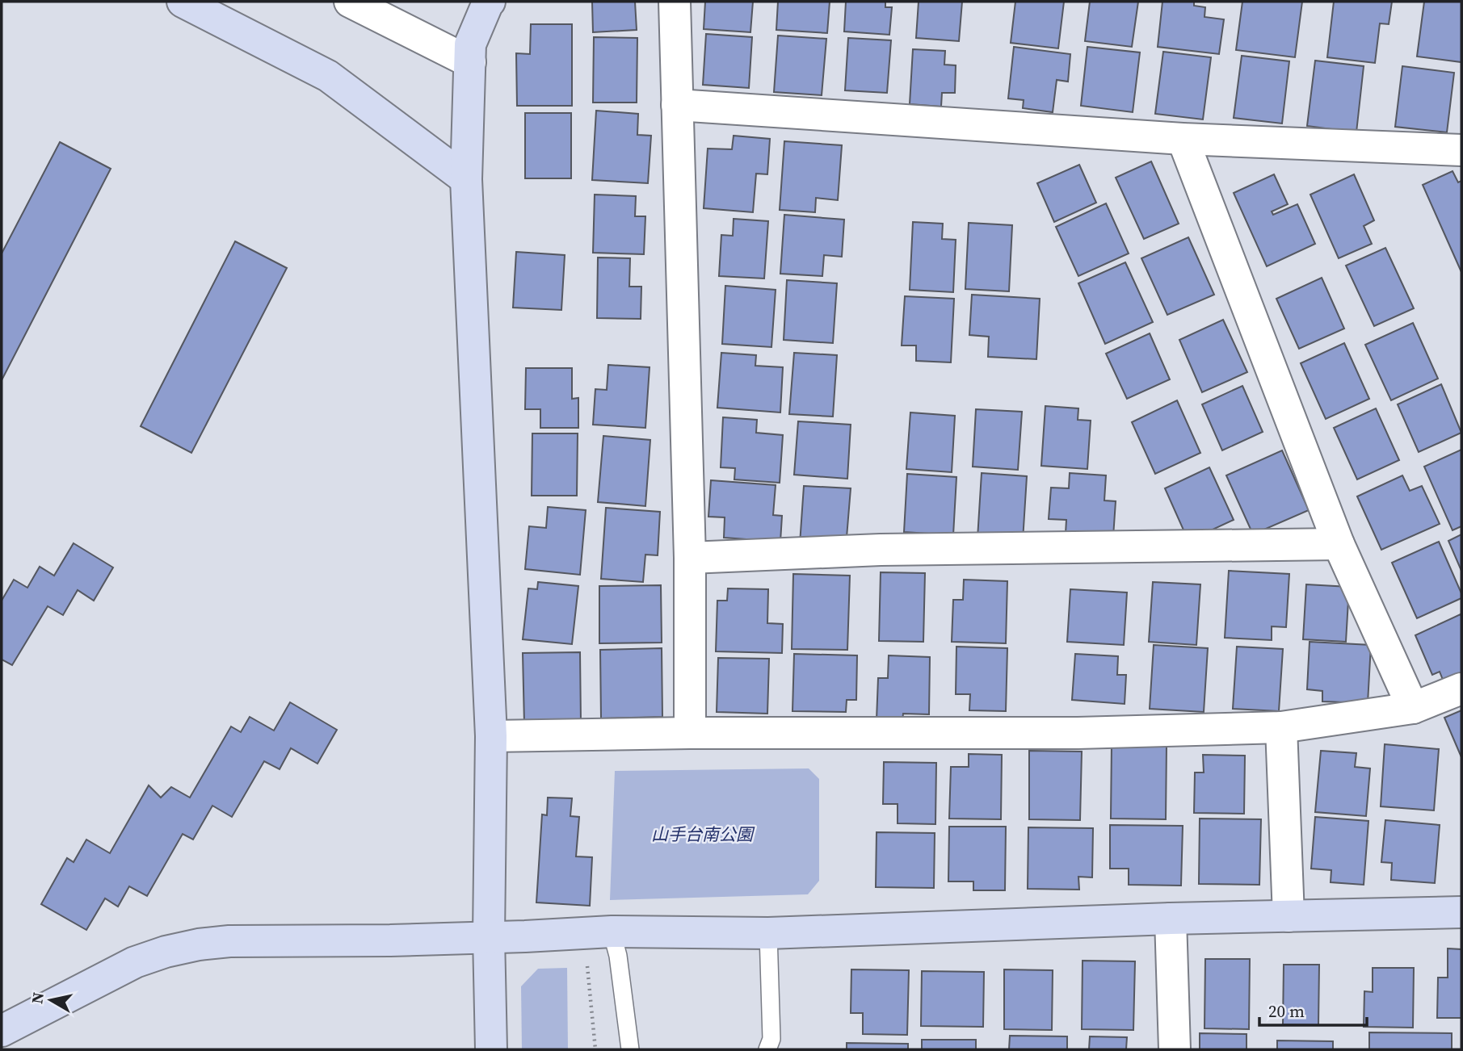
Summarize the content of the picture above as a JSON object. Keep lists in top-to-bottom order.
{
  "parks": ["山手台南公園"],
  "scale_bar": "20 m",
  "north": "left"
}
